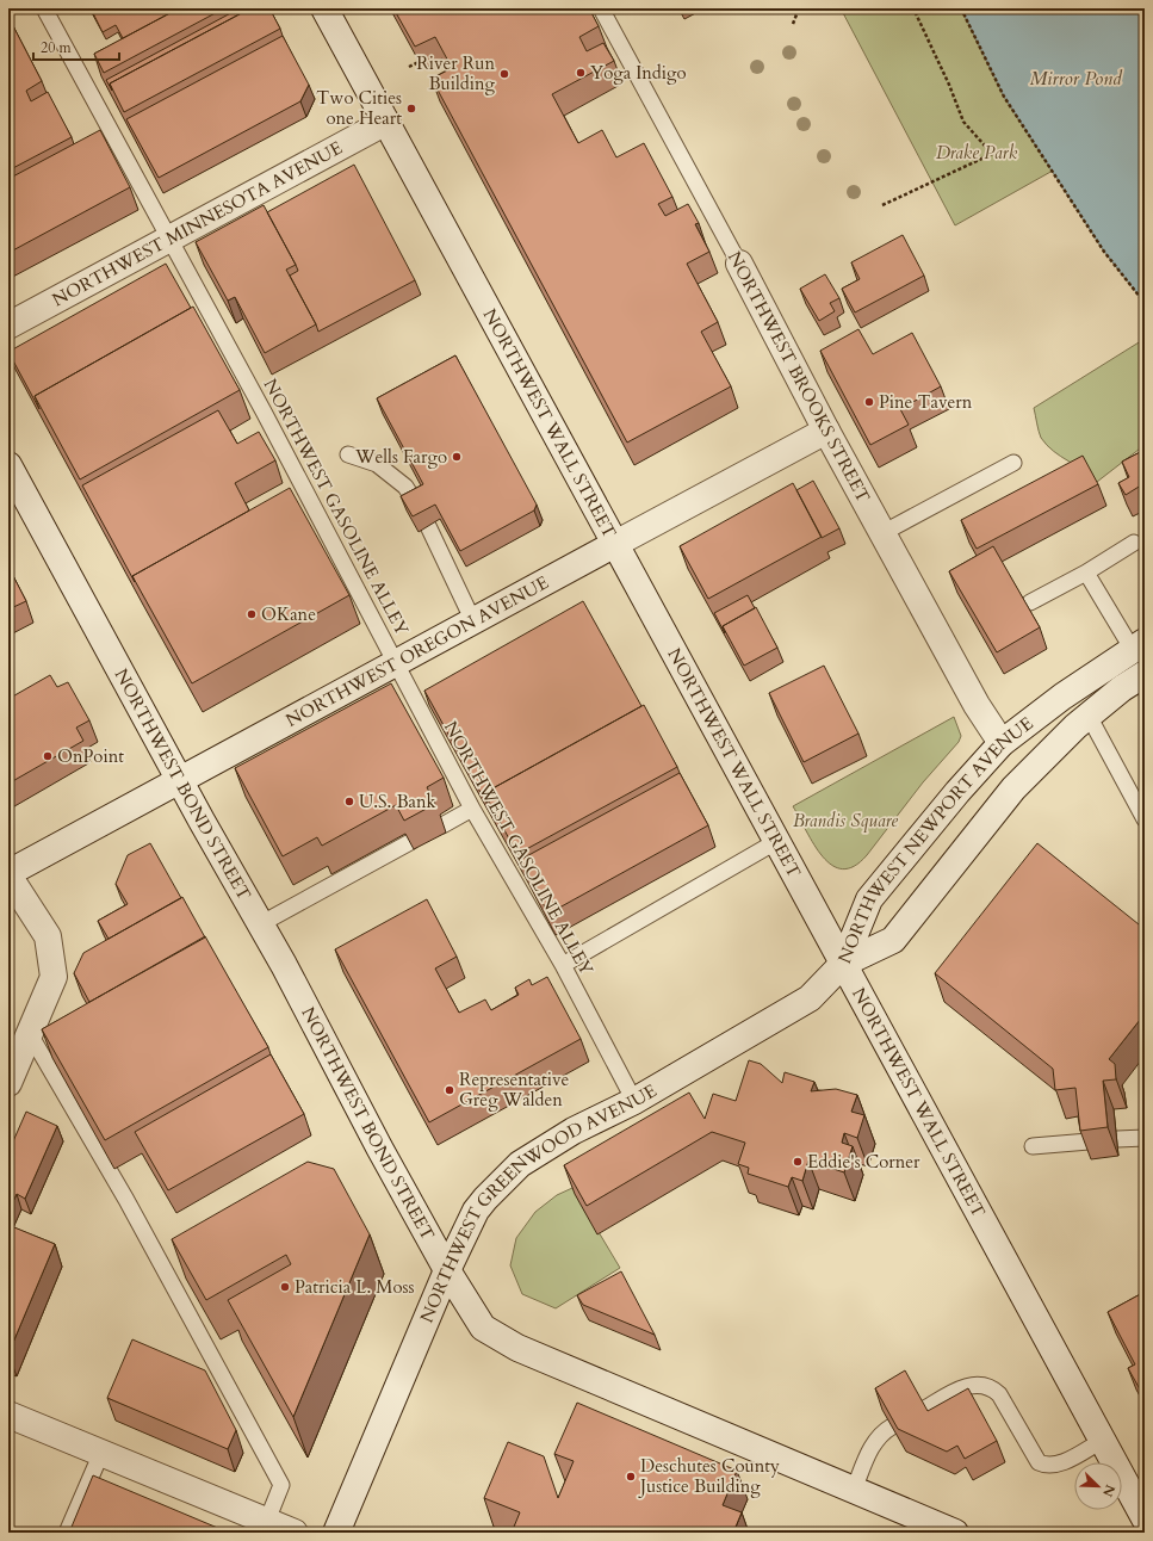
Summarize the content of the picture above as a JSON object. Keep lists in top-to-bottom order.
{
  "streets": {
    "main road": [
      "NORTHWEST MINNESOTA AVENUE",
      "NORTHWEST BROOKS STREET",
      "NORTHWEST WALL STREET",
      "NORTHWEST OREGON AVENUE",
      "NORTHWEST BOND STREET",
      "NORTHWEST NEWPORT AVENUE",
      "NORTHWEST GREENWOOD AVENUE"
    ],
    "lane": ["NORTHWEST GASOLINE ALLEY"]
  },
  "crossings": [
    ["NORTHWEST MINNESOTA AVENUE", "NORTHWEST WALL STREET"],
    ["NORTHWEST MINNESOTA AVENUE", "NORTHWEST GASOLINE ALLEY"],
    ["NORTHWEST BROOKS STREET", "NORTHWEST OREGON AVENUE"],
    ["NORTHWEST BROOKS STREET", "NORTHWEST NEWPORT AVENUE"],
    ["NORTHWEST WALL STREET", "NORTHWEST OREGON AVENUE"],
    ["NORTHWEST WALL STREET", "NORTHWEST NEWPORT AVENUE"],
    ["NORTHWEST WALL STREET", "NORTHWEST GREENWOOD AVENUE"],
    ["NORTHWEST GASOLINE ALLEY", "NORTHWEST OREGON AVENUE"],
    ["NORTHWEST GASOLINE ALLEY", "NORTHWEST GREENWOOD AVENUE"],
    ["NORTHWEST OREGON AVENUE", "NORTHWEST BOND STREET"],
    ["NORTHWEST BOND STREET", "NORTHWEST GREENWOOD AVENUE"],
    ["NORTHWEST NEWPORT AVENUE", "NORTHWEST GREENWOOD AVENUE"]
  ],
  "water": ["Mirror Pond"],
  "parks": ["Drake Park", "Brandis Square"],
  "places": [
    "Yoga Indigo",
    "River Run Building",
    "Two Cities one Heart",
    "Pine Tavern",
    "Wells Fargo",
    "OKane",
    "OnPoint",
    "U.S. Bank",
    "Representative Greg Walden",
    "Eddie's Corner",
    "Patricia L. Moss",
    "Deschutes County Justice Building"
  ],
  "scale_bar": "20 m",
  "north": "bottom right"
}
